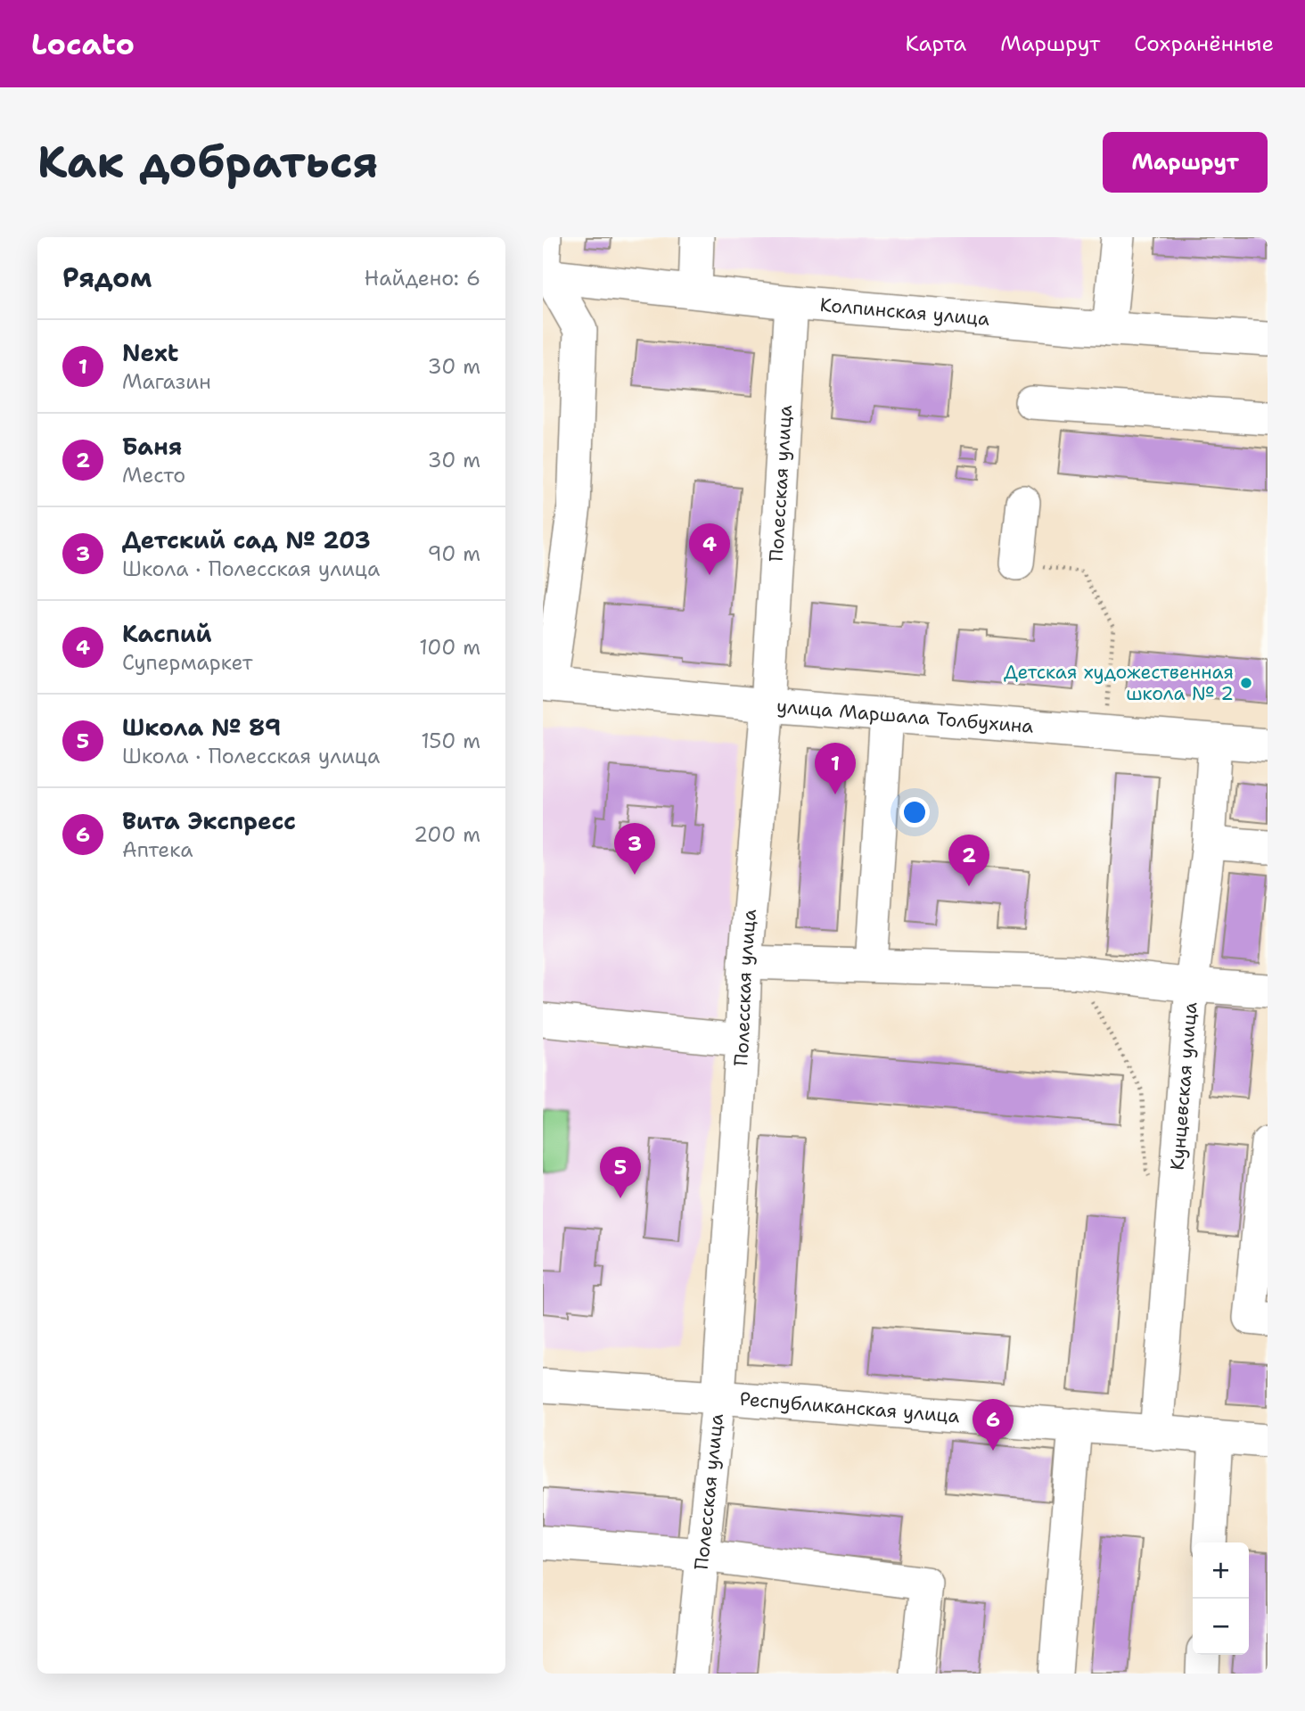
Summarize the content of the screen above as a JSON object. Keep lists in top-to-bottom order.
{
  "streets": {
    "street": [
      "Колпинская улица",
      "Полесская улица",
      "улица Маршала Толбухина",
      "Кунцевская улица",
      "Республиканская улица"
    ]
  },
  "crossings": [
    ["Колпинская улица", "Полесская улица"],
    ["Полесская улица", "улица Маршала Толбухина"],
    ["Полесская улица", "Республиканская улица"],
    ["улица Маршала Толбухина", "Кунцевская улица"],
    ["Кунцевская улица", "Республиканская улица"]
  ],
  "places": ["Детская художественная школа № 2"],
  "page": {
    "header": "Locato",
    "nav": ["Карта", "Маршрут", "Сохранённые"],
    "buttons": "Маршрут",
    "title": "Как добраться",
    "heading": ["Рядом", "Найдено: 6"],
    "list": [
      {
        "mark": "1",
        "name": "Next",
        "note": "Магазин",
        "value": "30 m"
      },
      {
        "mark": "2",
        "name": "Баня",
        "note": "Место",
        "value": "30 m"
      },
      {
        "mark": "3",
        "name": "Детский сад № 203",
        "note": "Школа · Полесская улица",
        "value": "90 m"
      },
      {
        "mark": "4",
        "name": "Каспий",
        "note": "Супермаркет",
        "value": "100 m"
      },
      {
        "mark": "5",
        "name": "Школа № 89",
        "note": "Школа · Полесская улица",
        "value": "150 m"
      },
      {
        "mark": "6",
        "name": "Вита Экспресс",
        "note": "Аптека",
        "value": "200 m"
      }
    ],
    "pins": [
      "4",
      "1",
      "3",
      "2",
      "5",
      "6"
    ],
    "map_buttons": ["+", "−"]
  }
}
